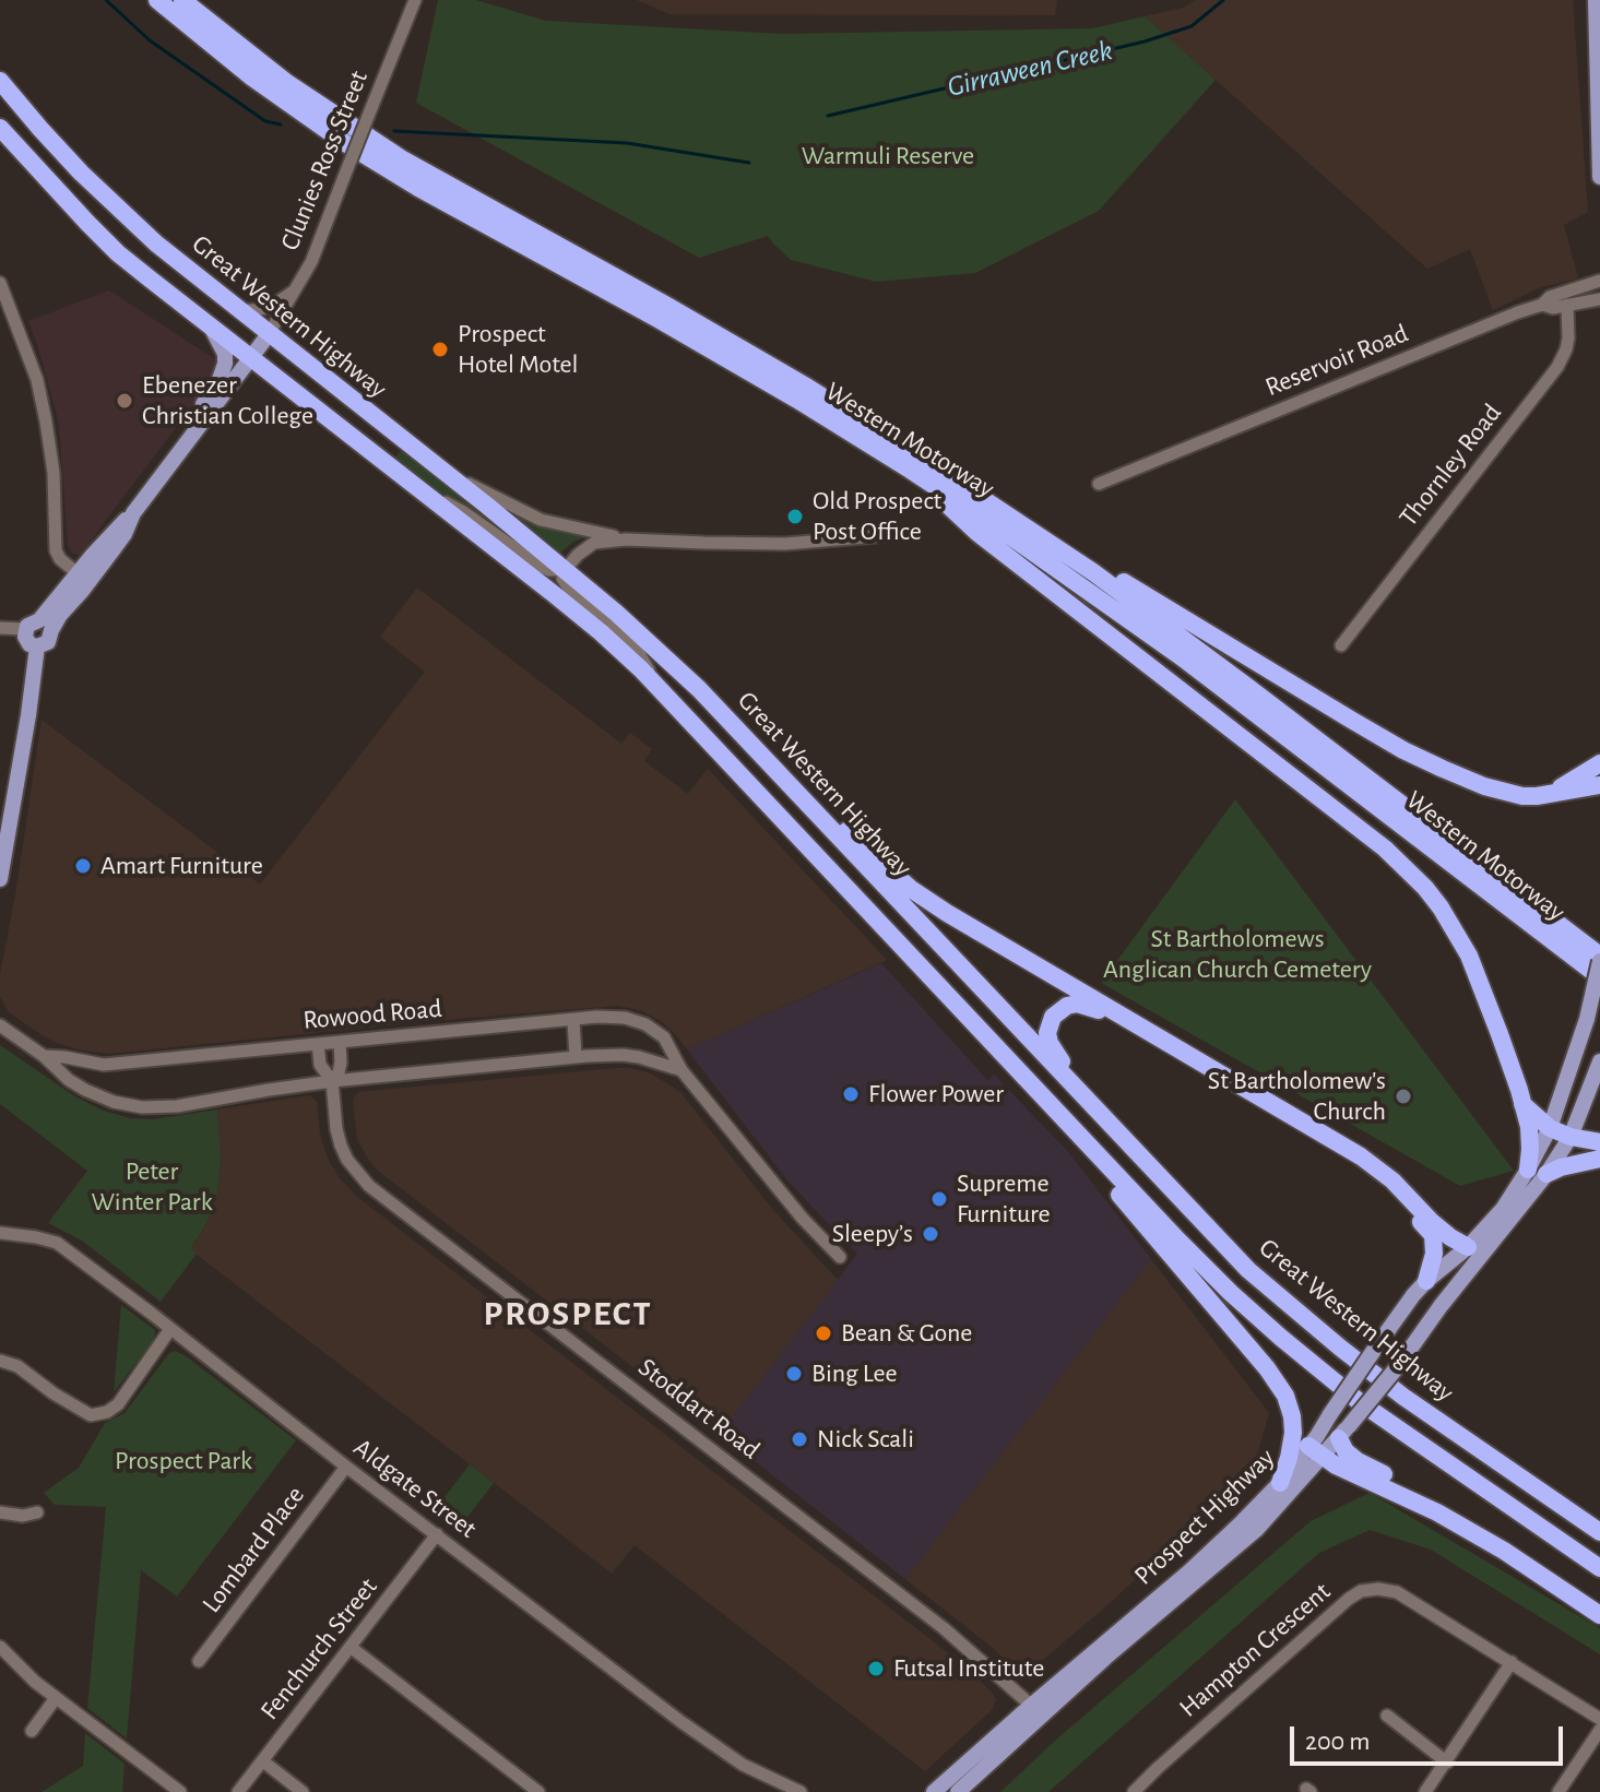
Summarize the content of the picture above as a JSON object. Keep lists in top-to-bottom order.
{
  "streets": {
    "highway": ["Great Western Highway", "Western Motorway"],
    "main road": ["Prospect Highway"],
    "street": [
      "Clunies Ross Street",
      "Reservoir Road",
      "Thornley Road",
      "Rowood Road",
      "Stoddart Road",
      "Aldgate Street",
      "Lombard Place",
      "Fenchurch Street",
      "Hampton Crescent"
    ]
  },
  "crossings": [
    ["Clunies Ross Street", "Great Western Highway"],
    ["Reservoir Road", "Thornley Road"],
    ["Western Motorway", "Prospect Highway"],
    ["Rowood Road", "Stoddart Road"],
    ["Stoddart Road", "Prospect Highway"],
    ["Aldgate Street", "Lombard Place"],
    ["Aldgate Street", "Fenchurch Street"]
  ],
  "districts": ["PROSPECT"],
  "water": ["Girraween Creek"],
  "parks": [
    "Warmuli Reserve",
    "St Bartholomews Anglican Church Cemetery",
    "Peter Winter Park",
    "Prospect Park"
  ],
  "places": [
    "Prospect Hotel Motel",
    "Ebenezer Christian College",
    "Old Prospect Post Office",
    "Amart Furniture",
    "Flower Power",
    "St Bartholomew's Church",
    "Supreme Furniture",
    "Sleepy’s",
    "Bean & Gone",
    "Bing Lee",
    "Nick Scali",
    "Futsal Institute"
  ],
  "scale_bar": "200 m"
}
